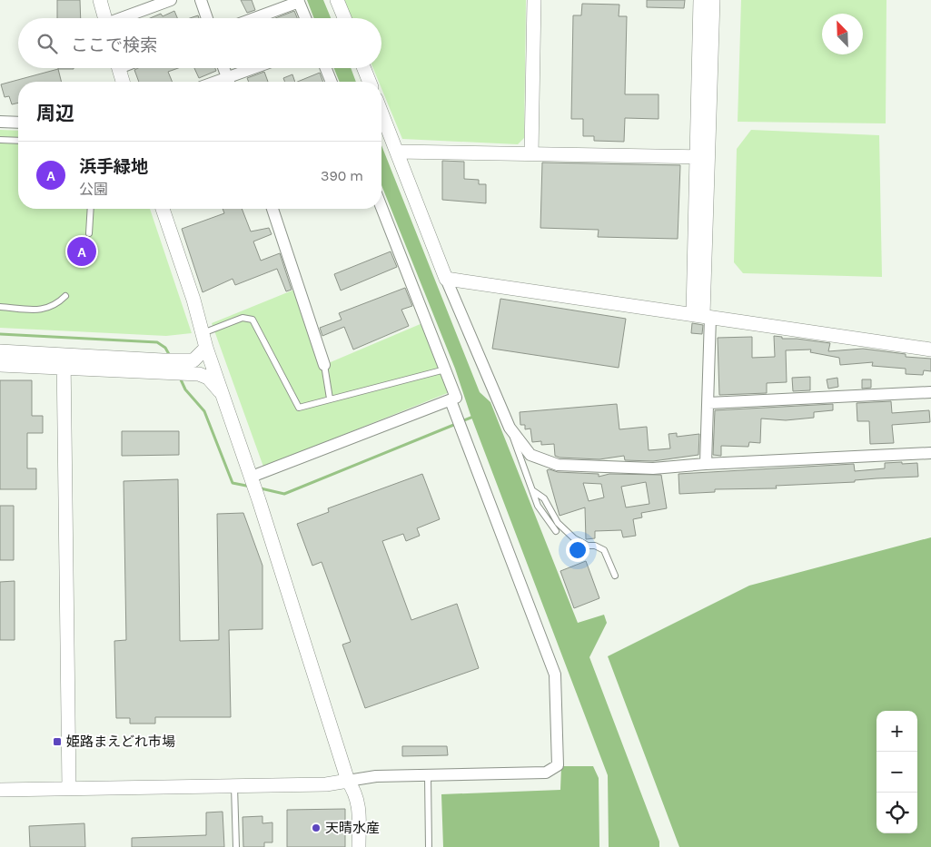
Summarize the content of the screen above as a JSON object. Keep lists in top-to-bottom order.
{
  "places": {
    "transit": ["姫路まえどれ市場"],
    "other": ["天晴水産"]
  },
  "north": "top left",
  "page": {
    "search": "ここで検索",
    "heading": "周辺",
    "list": [
      {
        "mark": "A",
        "name": "浜手緑地",
        "note": "公園",
        "value": "390 m"
      }
    ],
    "pins": "A",
    "map_buttons": ["+", "−"]
  }
}
